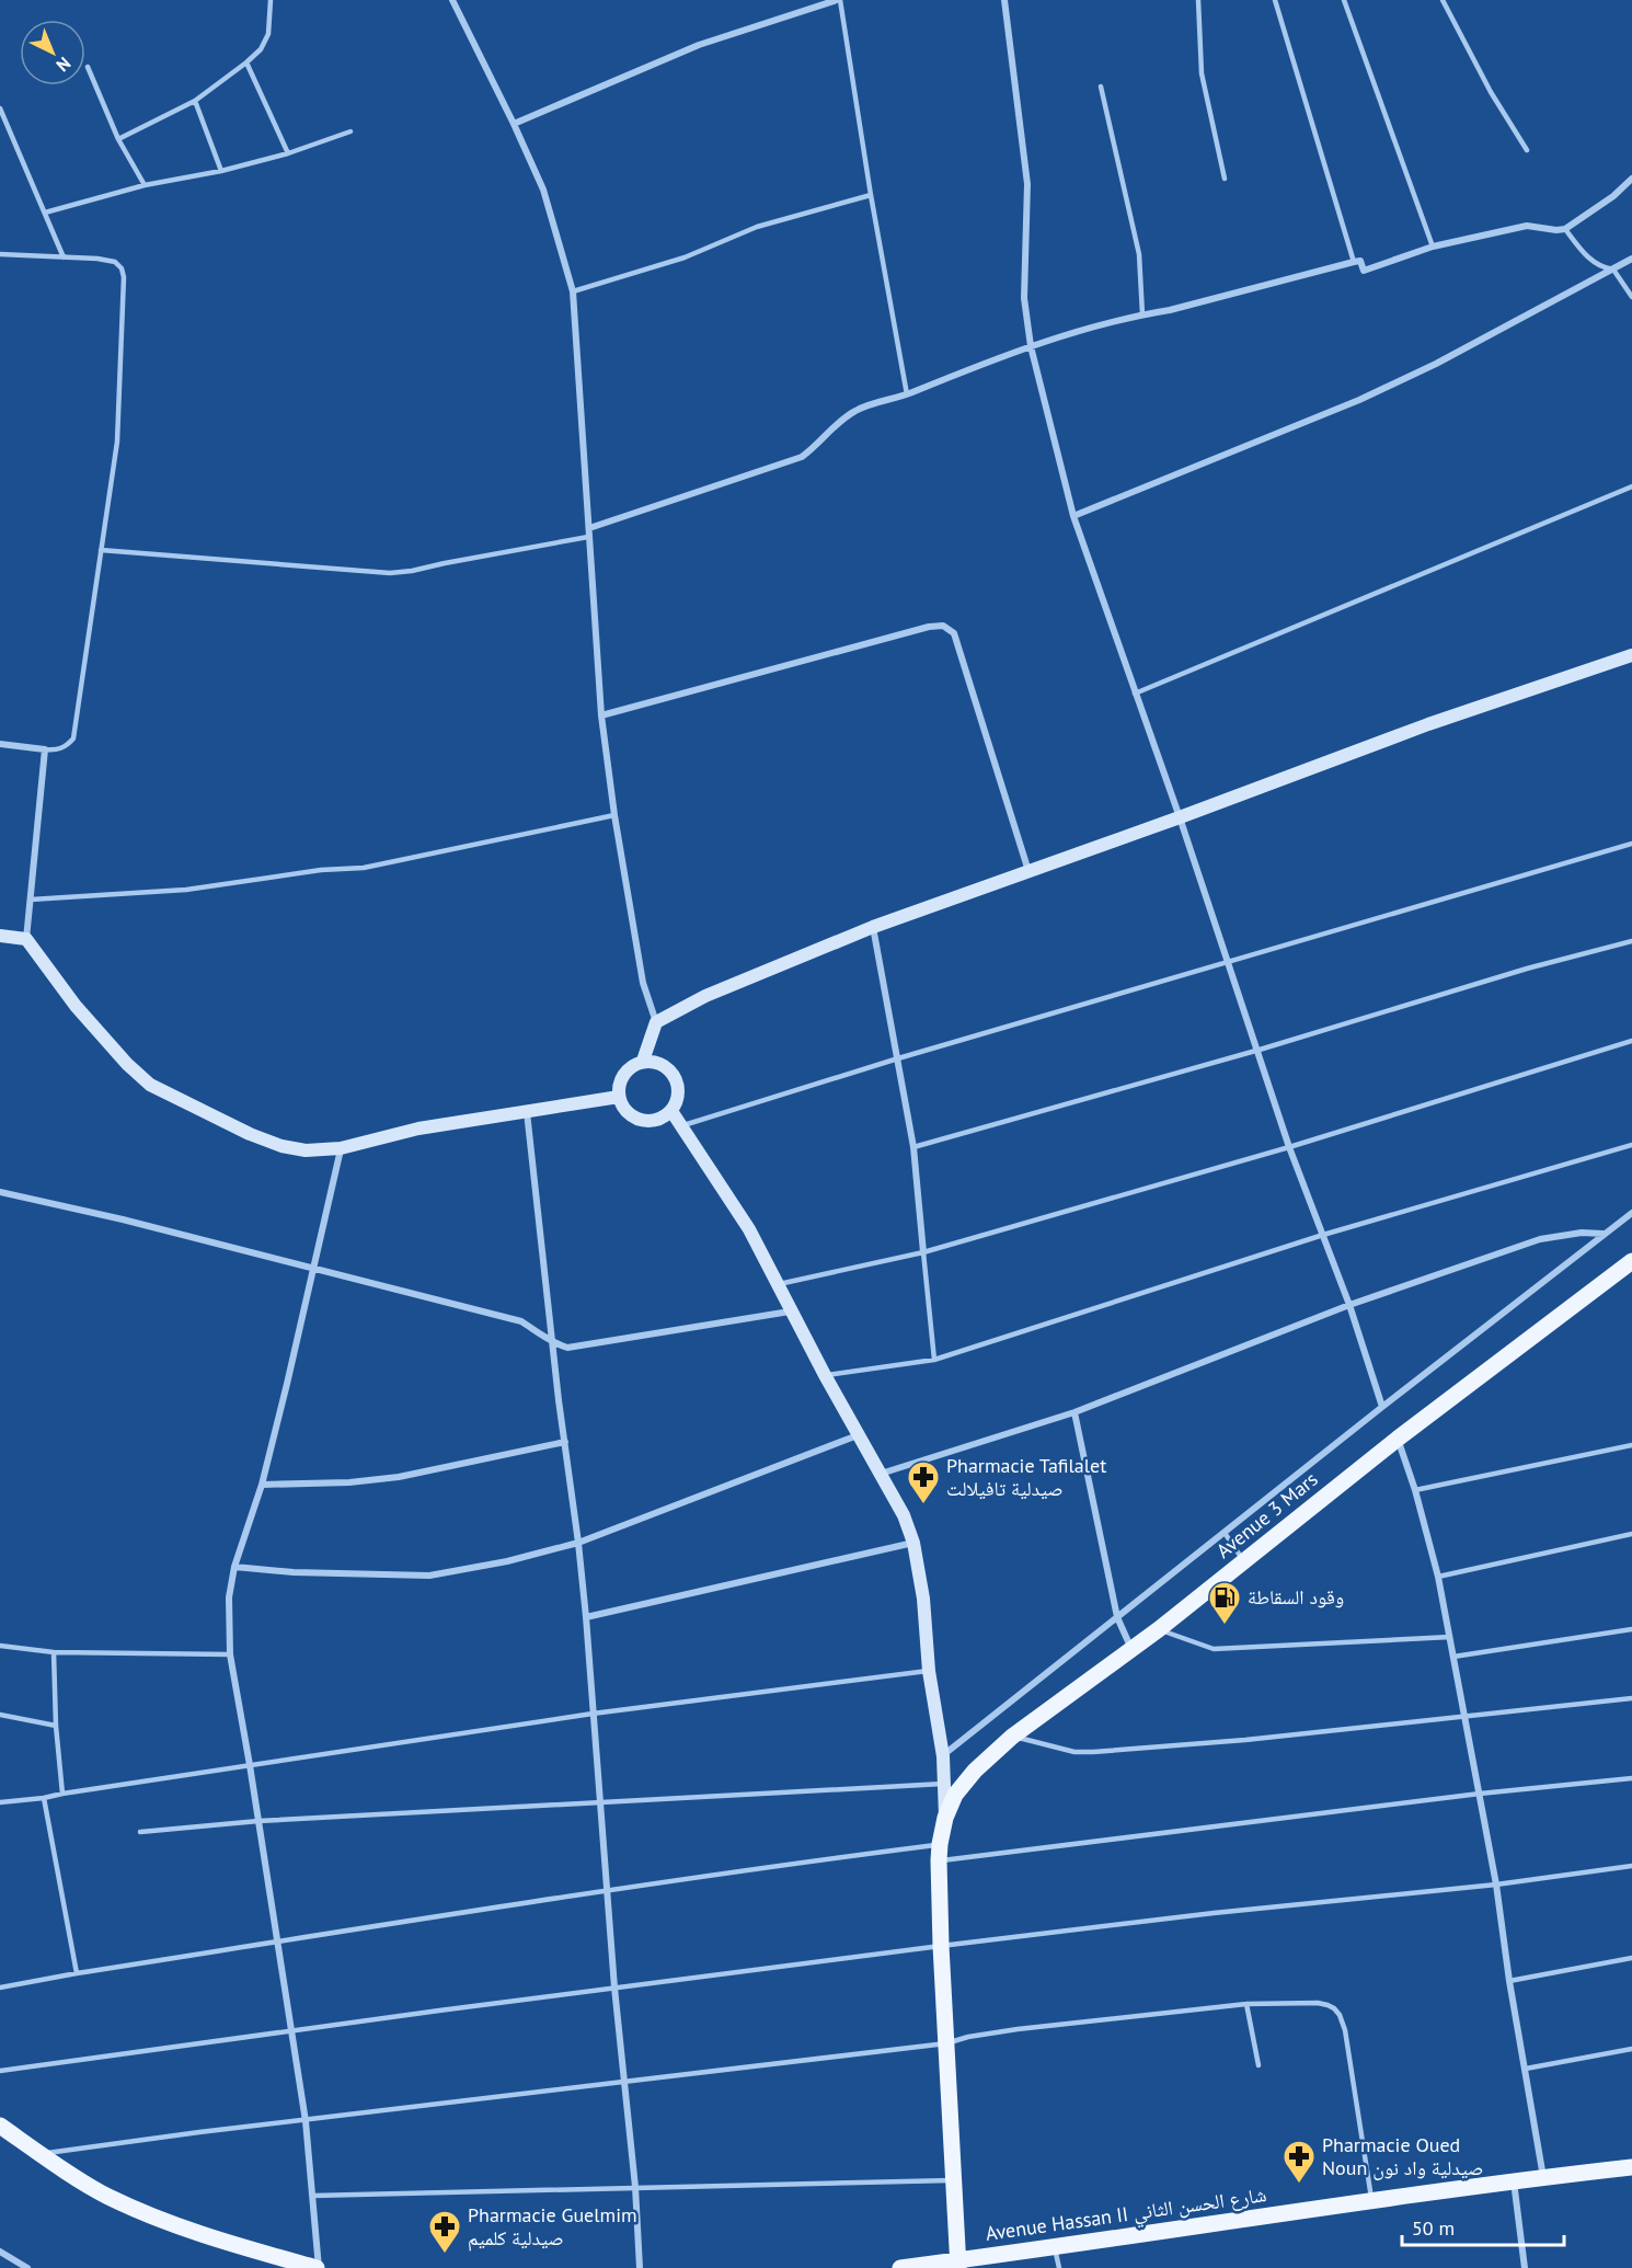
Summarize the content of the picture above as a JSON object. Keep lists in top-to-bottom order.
{
  "streets": {
    "main road": ["Avenue 3 Mars", "Avenue Hassan II شارع الحسن الثاني"]
  },
  "crossings": [
    ["Avenue 3 Mars", "Avenue Hassan II شارع الحسن الثاني"]
  ],
  "places": {
    "pharmacy": ["Pharmacie Tafilalet صيدلية تافيلالت", "Pharmacie Oued Noun صيدلية واد نون", "Pharmacie Guelmim صيدلية كلميم"],
    "fuel station": ["وقود السقاطة"]
  },
  "scale_bar": "50 m",
  "north": "bottom right"
}
